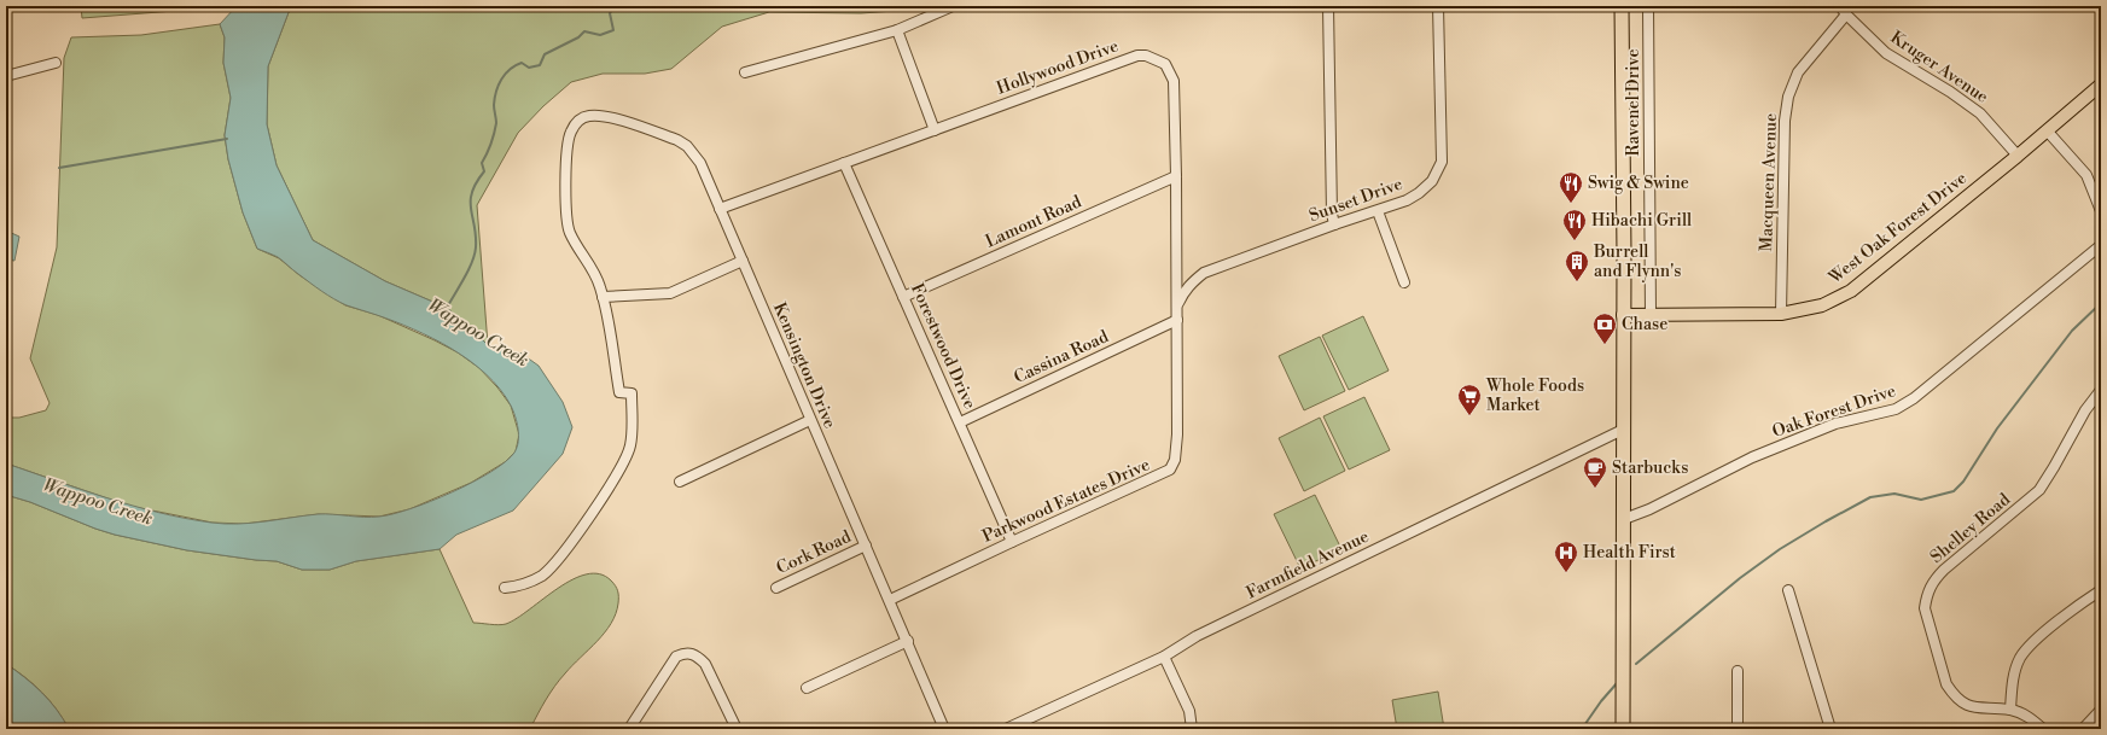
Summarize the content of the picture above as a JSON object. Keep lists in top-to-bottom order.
{
  "streets": {
    "main road": ["West Oak Forest Drive"],
    "street": [
      "Hollywood Drive",
      "Kruger Avenue",
      "Ravenel Drive",
      "Macqueen Avenue",
      "Sunset Drive",
      "Lamont Road",
      "Forestwood Drive",
      "Cassina Road",
      "Kensington Drive",
      "Oak Forest Drive",
      "Parkwood Estates Drive",
      "Shelley Road",
      "Cork Road",
      "Farmfield Avenue"
    ]
  },
  "crossings": [
    ["Hollywood Drive", "Sunset Drive"],
    ["Hollywood Drive", "Lamont Road"],
    ["Hollywood Drive", "Forestwood Drive"],
    ["Hollywood Drive", "Cassina Road"],
    ["Hollywood Drive", "Kensington Drive"],
    ["Hollywood Drive", "Parkwood Estates Drive"],
    ["Kruger Avenue", "Macqueen Avenue"],
    ["Kruger Avenue", "West Oak Forest Drive"],
    ["Ravenel Drive", "West Oak Forest Drive"],
    ["Macqueen Avenue", "West Oak Forest Drive"],
    ["Lamont Road", "Forestwood Drive"],
    ["Forestwood Drive", "Cassina Road"],
    ["Forestwood Drive", "Parkwood Estates Drive"],
    ["Cassina Road", "Parkwood Estates Drive"],
    ["Kensington Drive", "Parkwood Estates Drive"],
    ["Kensington Drive", "Cork Road"]
  ],
  "water": ["Wappoo Creek"],
  "places": {
    "restaurant": ["Swig & Swine", "Hibachi Grill"],
    "building": ["Burrell and Flynn's"],
    "bank": ["Chase"],
    "supermarket": ["Whole Foods Market"],
    "cafe": ["Starbucks"],
    "hospital": ["Health First"]
  }
}
